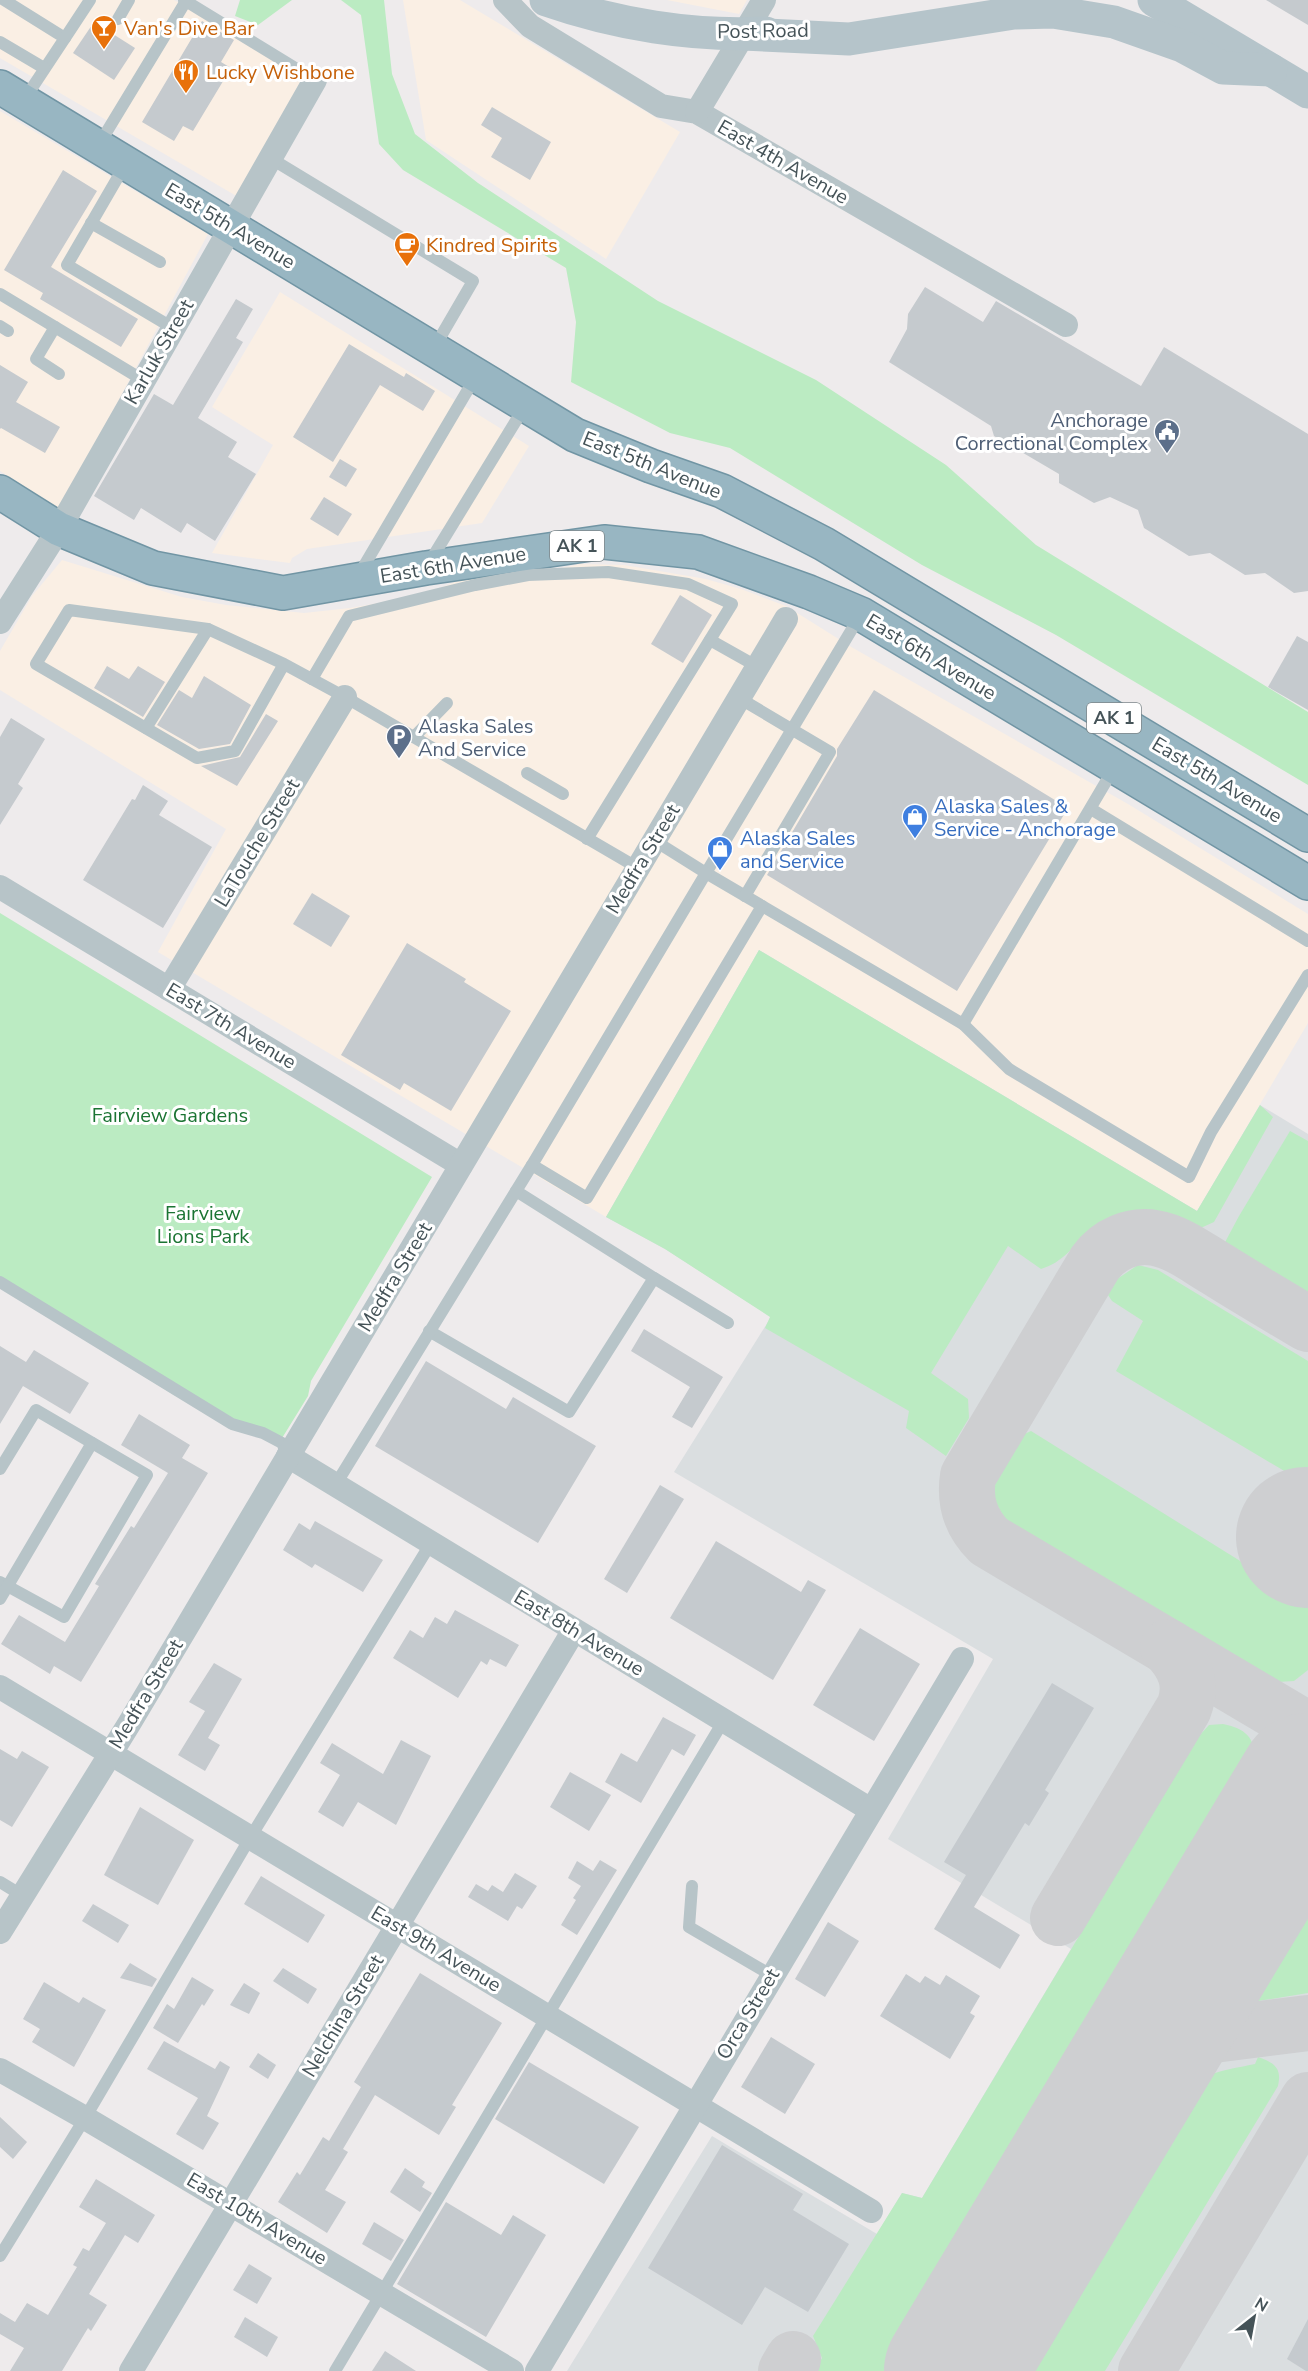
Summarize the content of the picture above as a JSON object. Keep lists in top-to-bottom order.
{
  "streets": {
    "highway": ["East 5th Avenue", "AK 1", "East 6th Avenue"],
    "main road": ["Post Road"],
    "street": [
      "East 4th Avenue",
      "Karluk Street",
      "LaTouche Street",
      "Medfra Street",
      "East 7th Avenue",
      "East 8th Avenue",
      "East 9th Avenue",
      "Orca Street",
      "Nelchina Street",
      "East 10th Avenue"
    ]
  },
  "crossings": [
    ["East 5th Avenue", "Karluk Street"],
    ["East 5th Avenue", "East 6th Avenue"],
    ["Karluk Street", "East 6th Avenue"],
    ["LaTouche Street", "East 7th Avenue"],
    ["Medfra Street", "East 7th Avenue"],
    ["Medfra Street", "East 8th Avenue"],
    ["Medfra Street", "East 9th Avenue"],
    ["East 8th Avenue", "Orca Street"],
    ["East 8th Avenue", "Nelchina Street"],
    ["East 9th Avenue", "Orca Street"],
    ["East 9th Avenue", "Nelchina Street"],
    ["Nelchina Street", "East 10th Avenue"]
  ],
  "parks": ["Fairview Gardens", "Fairview Lions Park"],
  "places": {
    "bar": ["Van's Dive Bar"],
    "restaurant": ["Lucky Wishbone"],
    "cafe": ["Kindred Spirits"],
    "public building": ["Anchorage Correctional Complex"],
    "parking": ["Alaska Sales And Service"],
    "shop": ["Alaska Sales & Service - Anchorage", "Alaska Sales and Service"]
  },
  "north": "top right"
}
